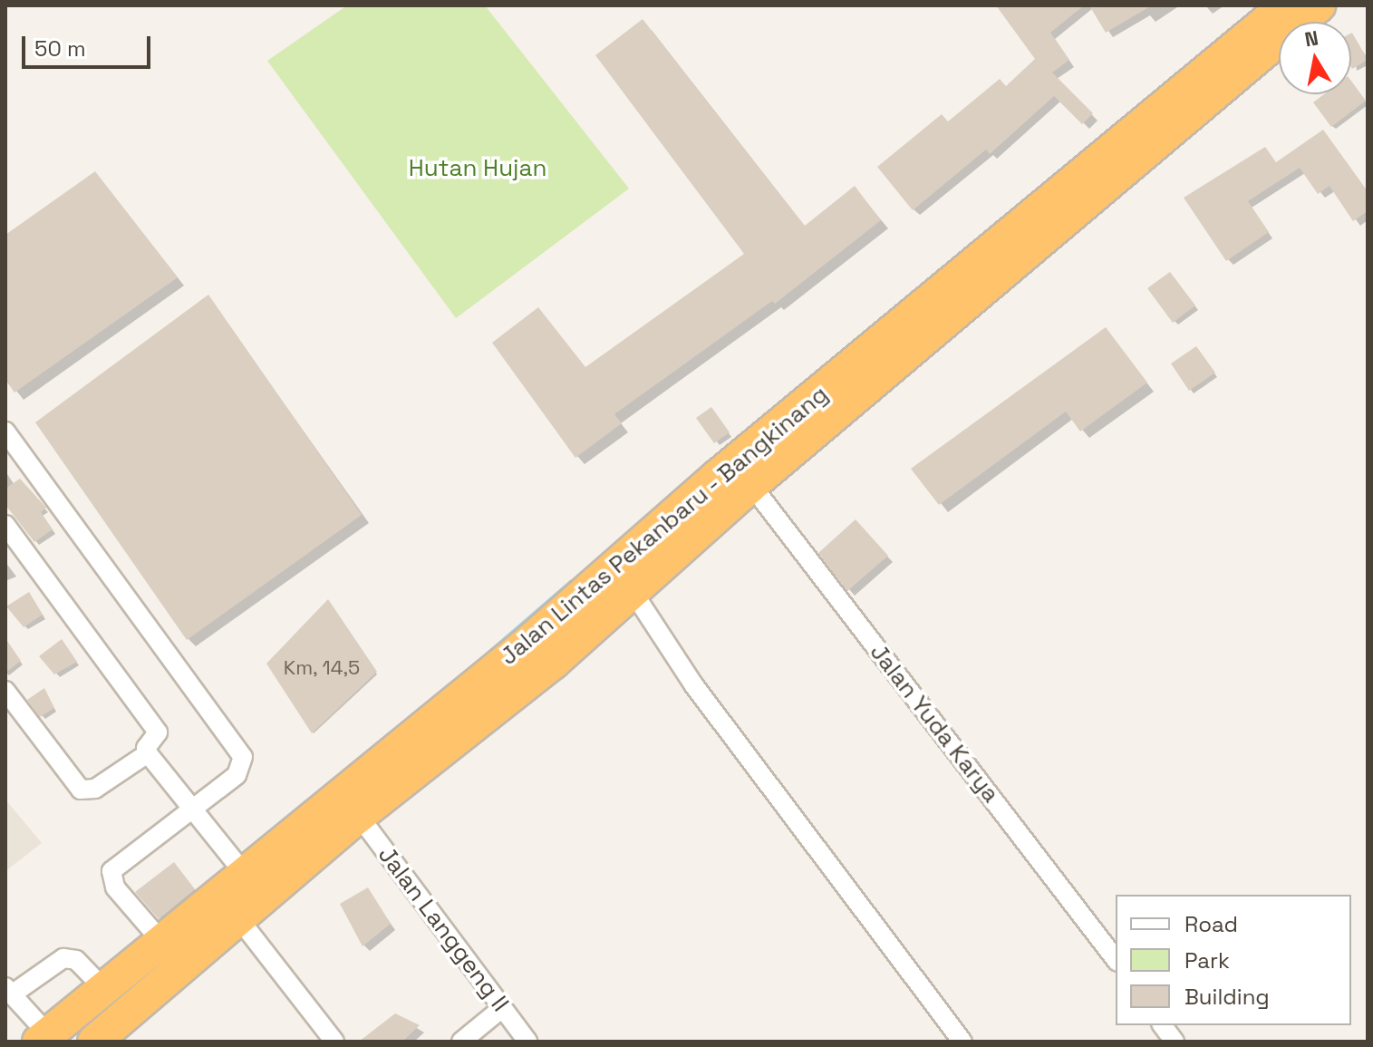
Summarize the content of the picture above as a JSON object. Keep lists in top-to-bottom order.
{
  "streets": {
    "highway": ["Jalan Lintas Pekanbaru - Bangkinang"],
    "street": ["Jalan Yuda Karya", "Jalan Langgeng II"]
  },
  "crossings": [
    ["Jalan Lintas Pekanbaru - Bangkinang", "Jalan Yuda Karya"],
    ["Jalan Lintas Pekanbaru - Bangkinang", "Jalan Langgeng II"]
  ],
  "parks": ["Hutan Hujan"],
  "house_numbers": ["Km, 14,5"],
  "legend": ["Road", "Park", "Building"],
  "scale_bar": "50 m",
  "north": "top"
}
